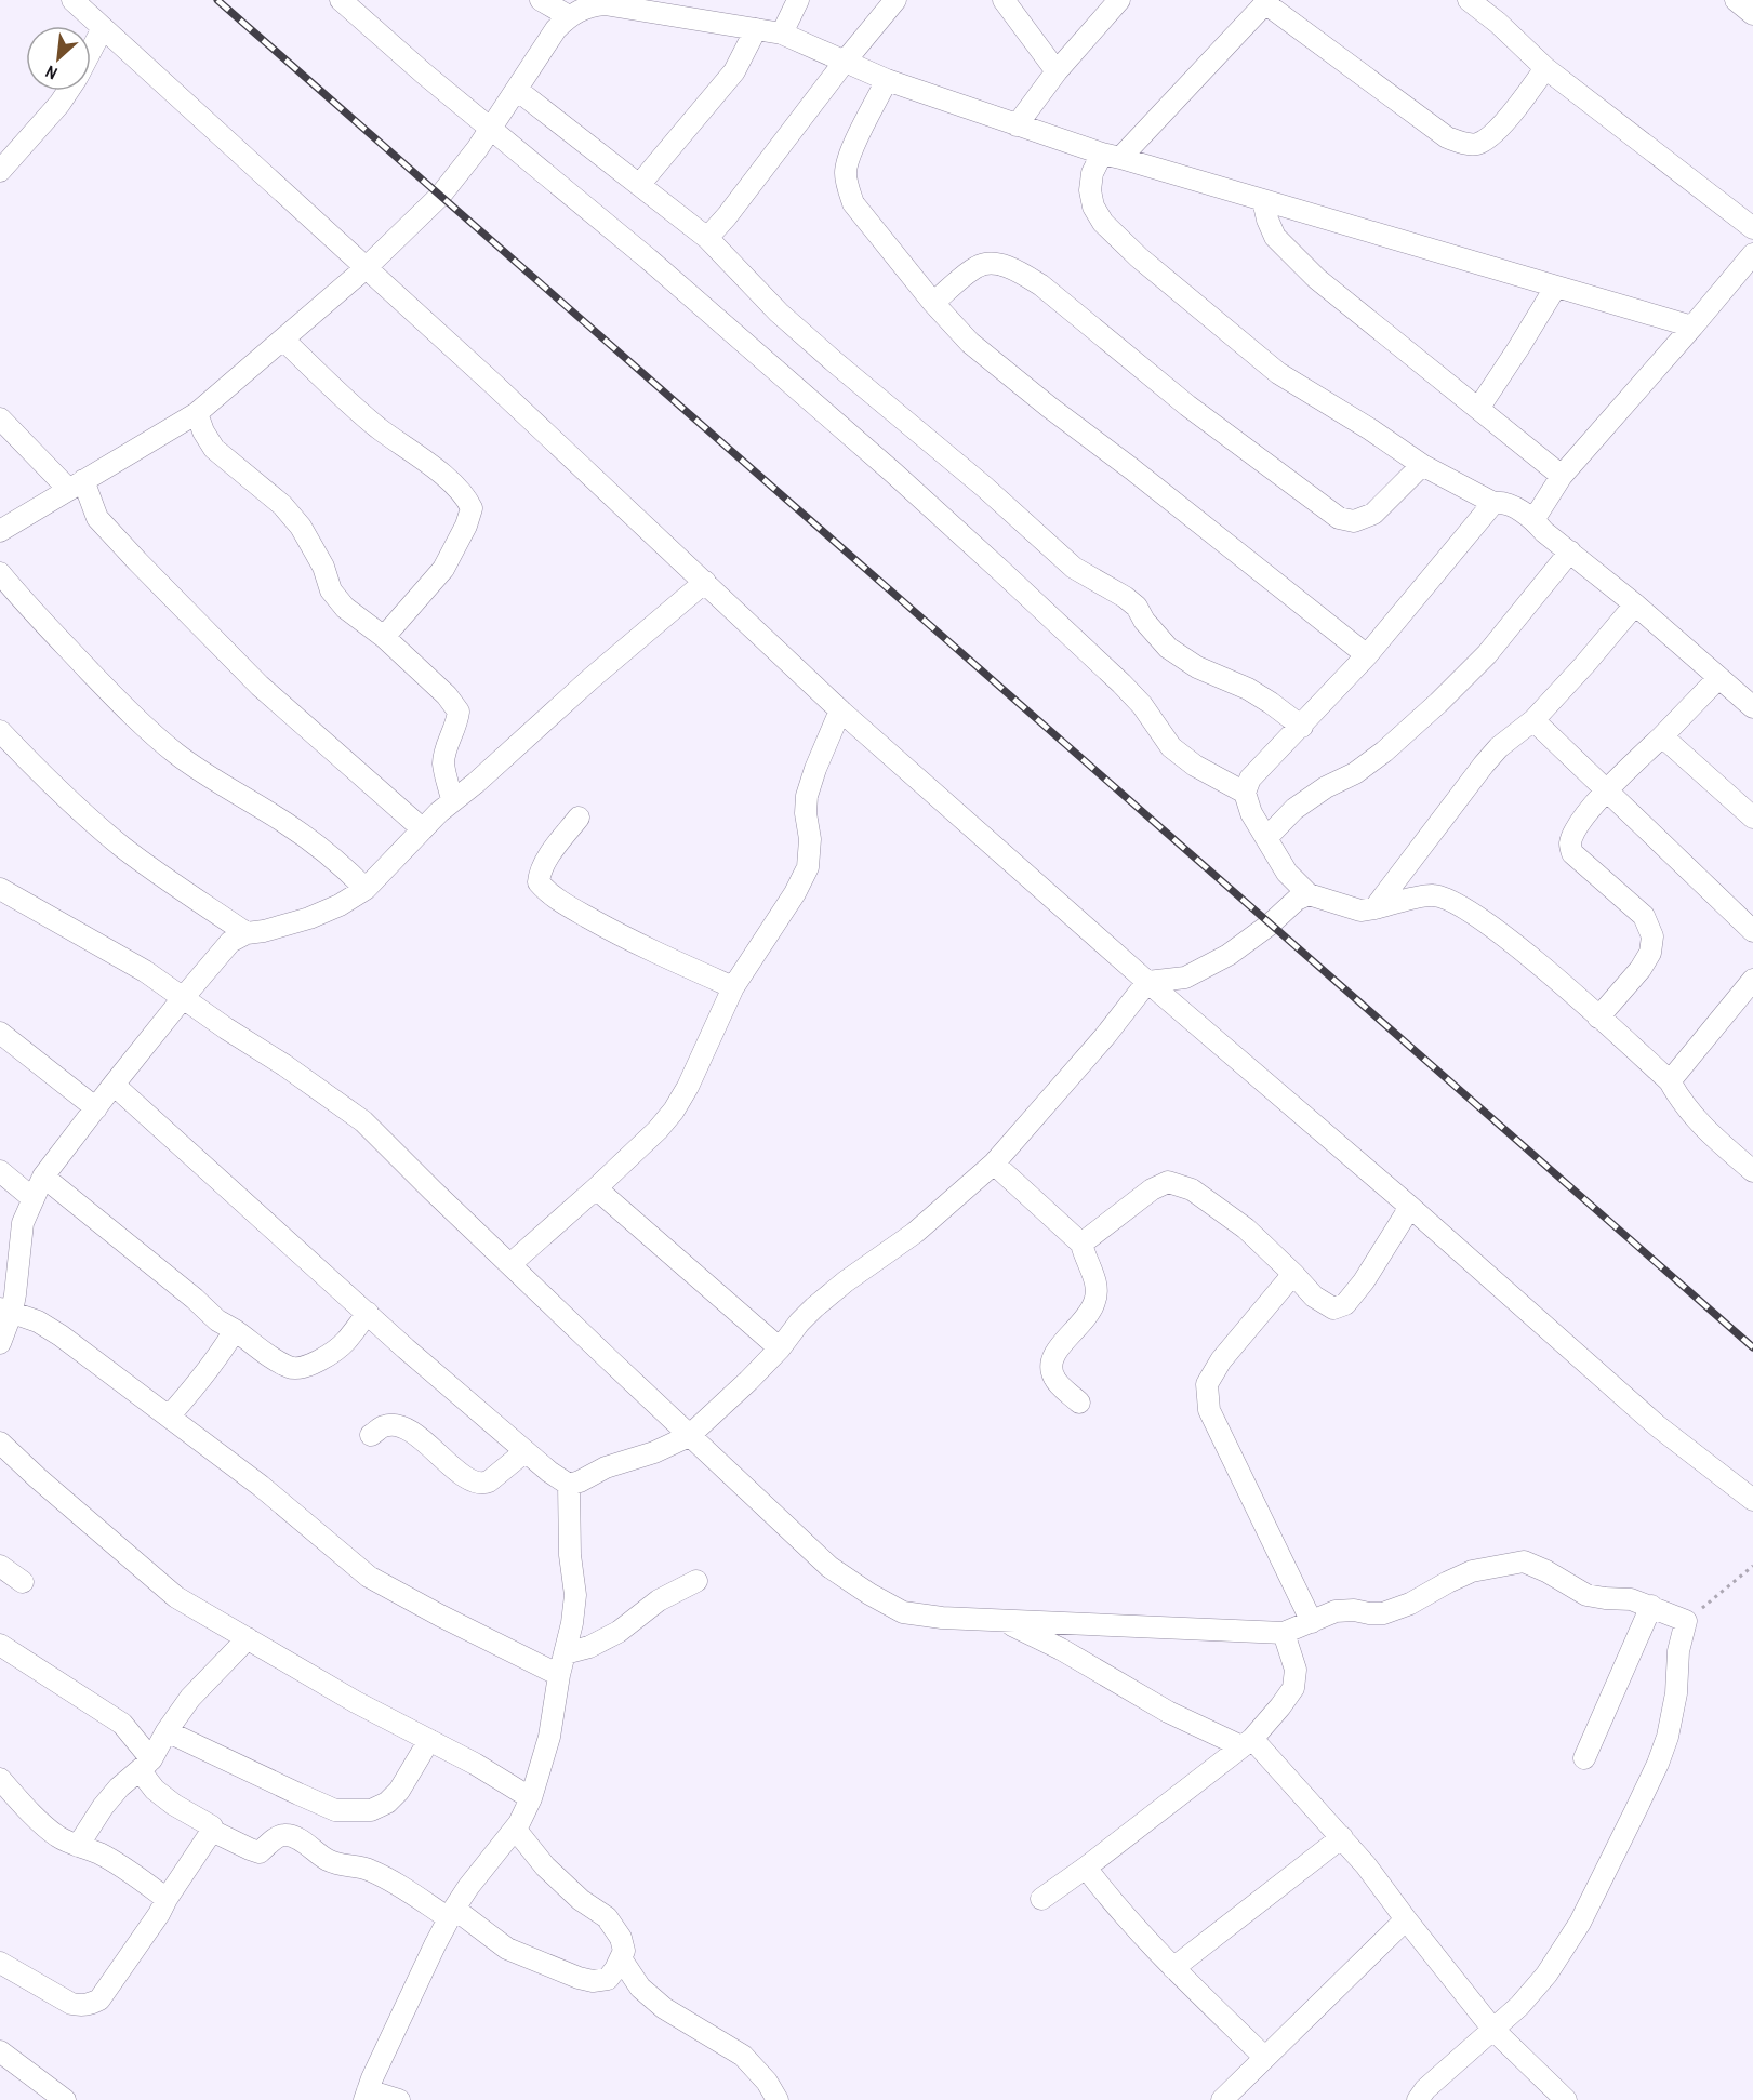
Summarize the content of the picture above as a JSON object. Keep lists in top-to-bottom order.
{
  "north": "bottom left"
}
